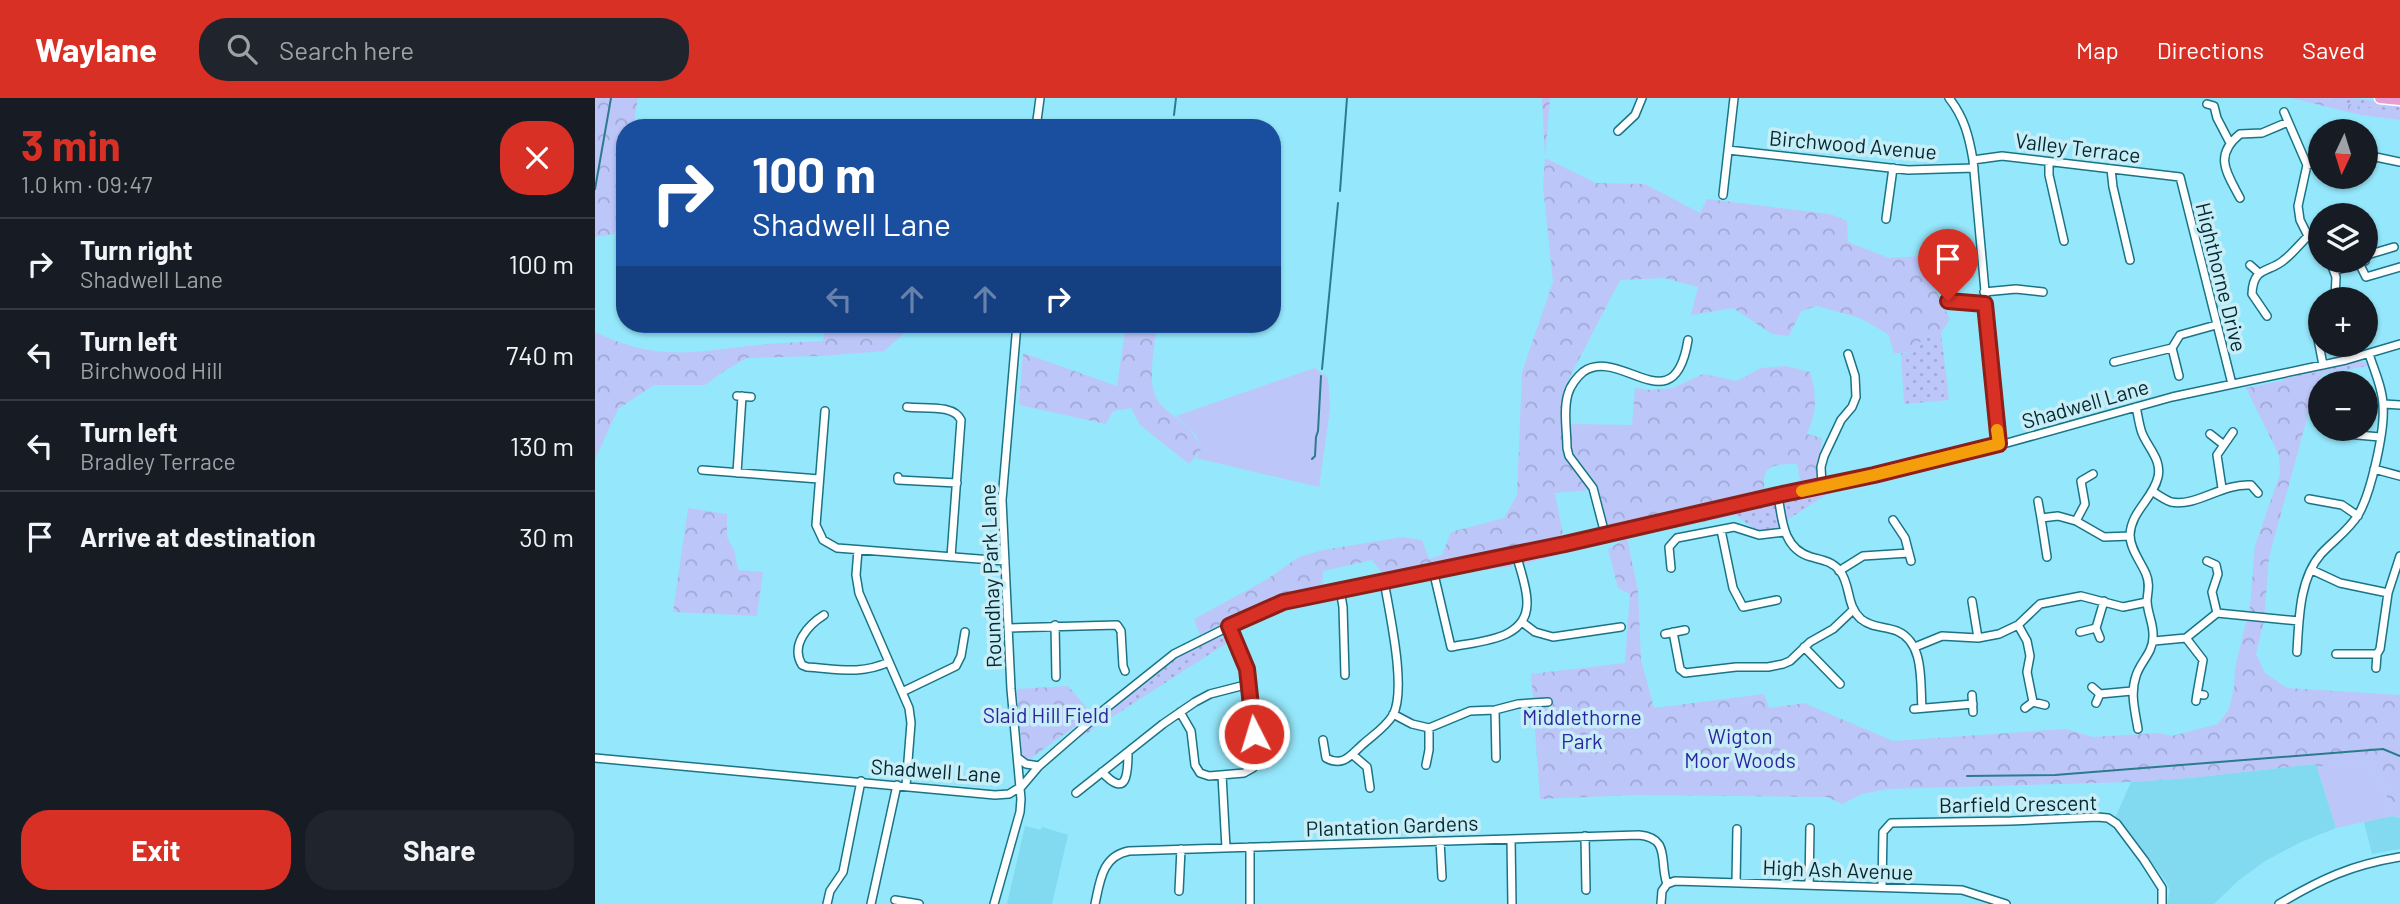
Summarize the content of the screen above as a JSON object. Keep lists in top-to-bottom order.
{
  "streets": {
    "street": [
      "Birchwood Avenue",
      "Valley Terrace",
      "Highthorne Drive",
      "Shadwell Lane",
      "Roundhay Park Lane",
      "Barfield Crescent",
      "Plantation Gardens",
      "High Ash Avenue"
    ]
  },
  "crossings": [
    ["Birchwood Avenue", "Valley Terrace"],
    ["Valley Terrace", "Highthorne Drive"],
    ["Highthorne Drive", "Shadwell Lane"],
    ["Shadwell Lane", "Roundhay Park Lane"],
    ["Barfield Crescent", "High Ash Avenue"],
    ["Plantation Gardens", "High Ash Avenue"]
  ],
  "parks": ["Slaid Hill Field", "Middlethorne Park", "Wigton Moor Woods"],
  "north": "bottom",
  "page": {
    "header": "Waylane",
    "search": "Search here",
    "nav": ["Map", "Directions", "Saved"],
    "heading": ["3 min", "1.0 km · 09:47"],
    "map_buttons": ["+", "−"],
    "turn": ["100 m", "Shadwell Lane"],
    "list": [
      {
        "name": "Turn right",
        "note": "Shadwell Lane",
        "value": "100 m"
      },
      {
        "name": "Turn left",
        "note": "Birchwood Hill",
        "value": "740 m"
      },
      {
        "name": "Turn left",
        "note": "Bradley Terrace",
        "value": "130 m"
      },
      {
        "name": "Arrive at destination",
        "value": "30 m"
      }
    ],
    "buttons": ["Exit", "Share"]
  }
}
